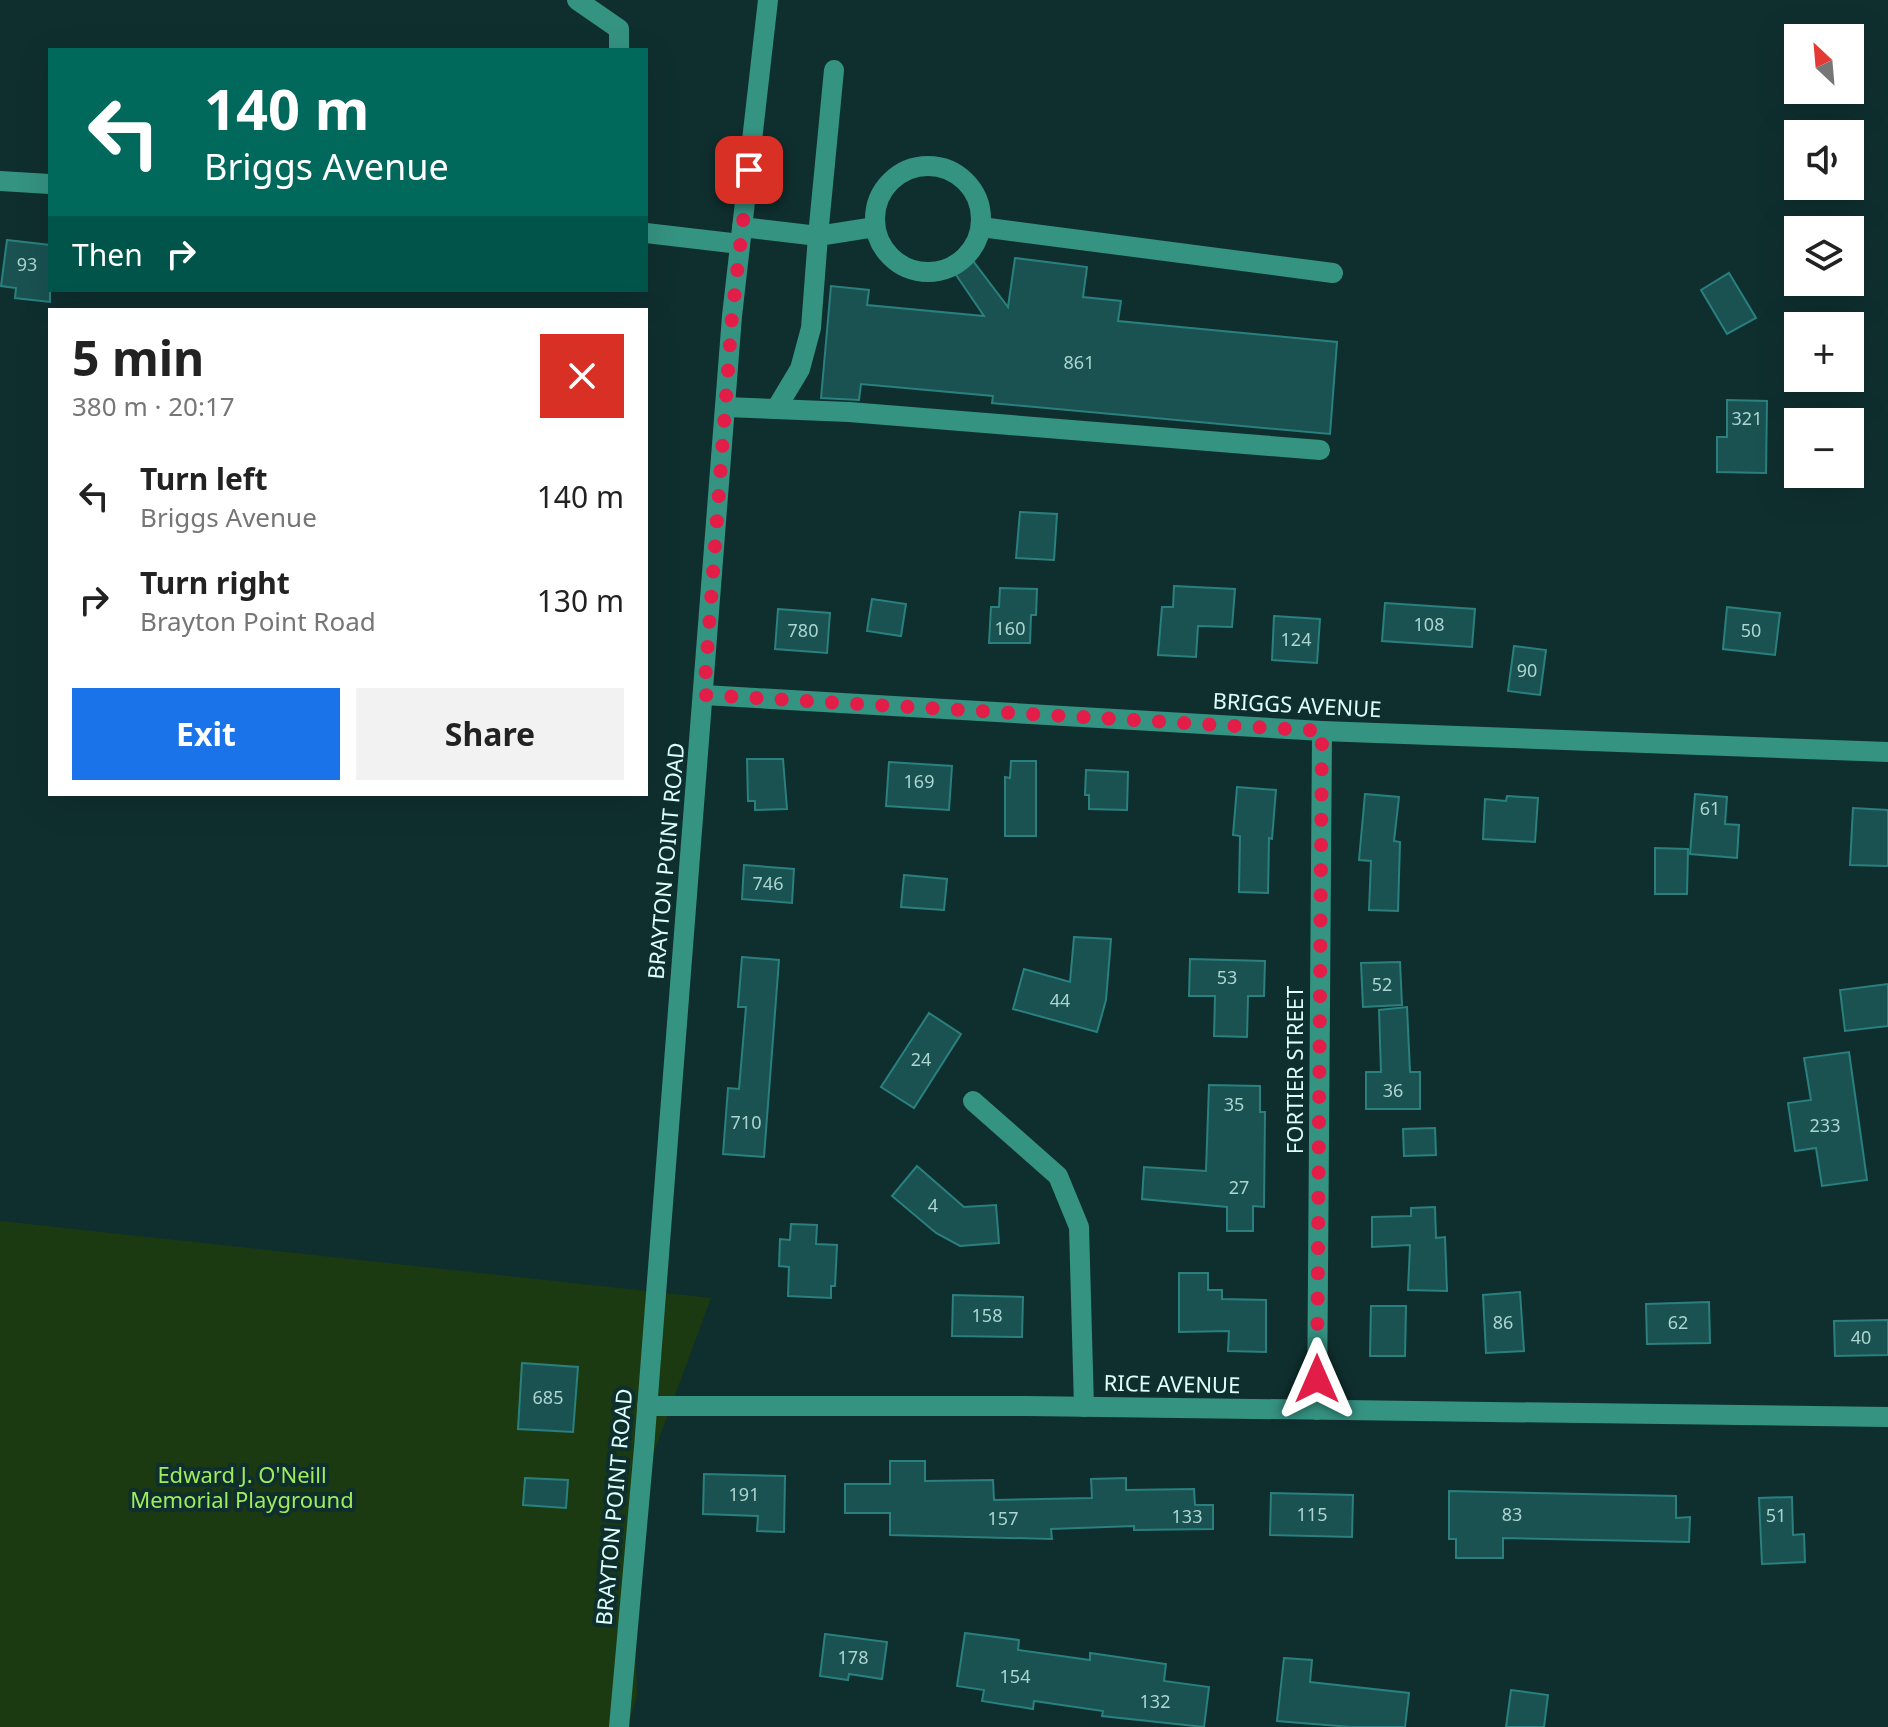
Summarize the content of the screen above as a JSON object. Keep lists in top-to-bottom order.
{
  "streets": {
    "street": [
      "BRIGGS AVENUE",
      "BRAYTON POINT ROAD",
      "FORTIER STREET",
      "RICE AVENUE"
    ]
  },
  "crossings": [
    ["BRIGGS AVENUE", "BRAYTON POINT ROAD"],
    ["BRIGGS AVENUE", "FORTIER STREET"],
    ["BRAYTON POINT ROAD", "RICE AVENUE"],
    ["FORTIER STREET", "RICE AVENUE"]
  ],
  "parks": ["Edward J. O'Neill Memorial Playground"],
  "house_numbers": [
    "93",
    "861",
    "321",
    "108",
    "160",
    "780",
    "50",
    "124",
    "90",
    "169",
    "61",
    "746",
    "53",
    "52",
    "44",
    "24",
    "36",
    "35",
    "710",
    "233",
    "27",
    "4",
    "158",
    "86",
    "62",
    "40",
    "685",
    "191",
    "115",
    "83",
    "51",
    "133",
    "157",
    "178",
    "154",
    "132"
  ],
  "north": "top left",
  "page": {
    "map_buttons": ["+", "−"],
    "turn": ["140 m", "Briggs Avenue"],
    "then": "Then",
    "heading": ["5 min", "380 m · 20:17"],
    "list": [
      {
        "name": "Turn left",
        "note": "Briggs Avenue",
        "value": "140 m"
      },
      {
        "name": "Turn right",
        "note": "Brayton Point Road",
        "value": "130 m"
      }
    ],
    "buttons": ["Exit", "Share"]
  }
}
